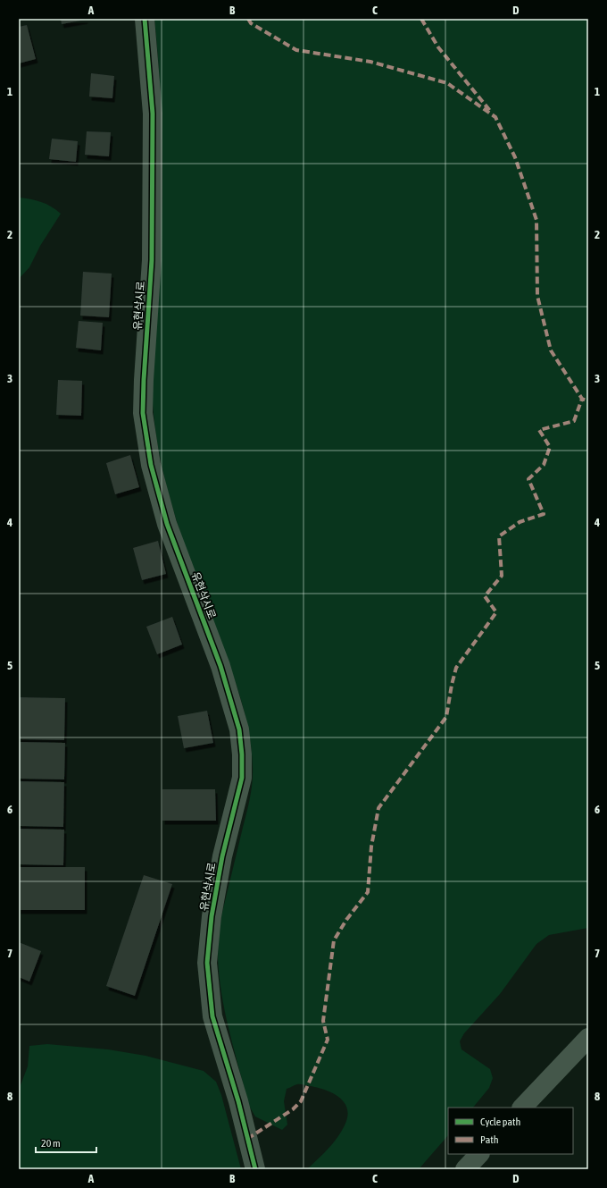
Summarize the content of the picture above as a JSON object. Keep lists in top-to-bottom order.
{
  "streets": {
    "street": ["유현삭시로"]
  },
  "legend": ["Cycle path", "Path"],
  "scale_bar": "20 m",
  "grid": {
    "columns": [
      "A",
      "B",
      "C",
      "D"
    ],
    "rows": [
      "1",
      "2",
      "3",
      "4",
      "5",
      "6",
      "7",
      "8"
    ]
  }
}
